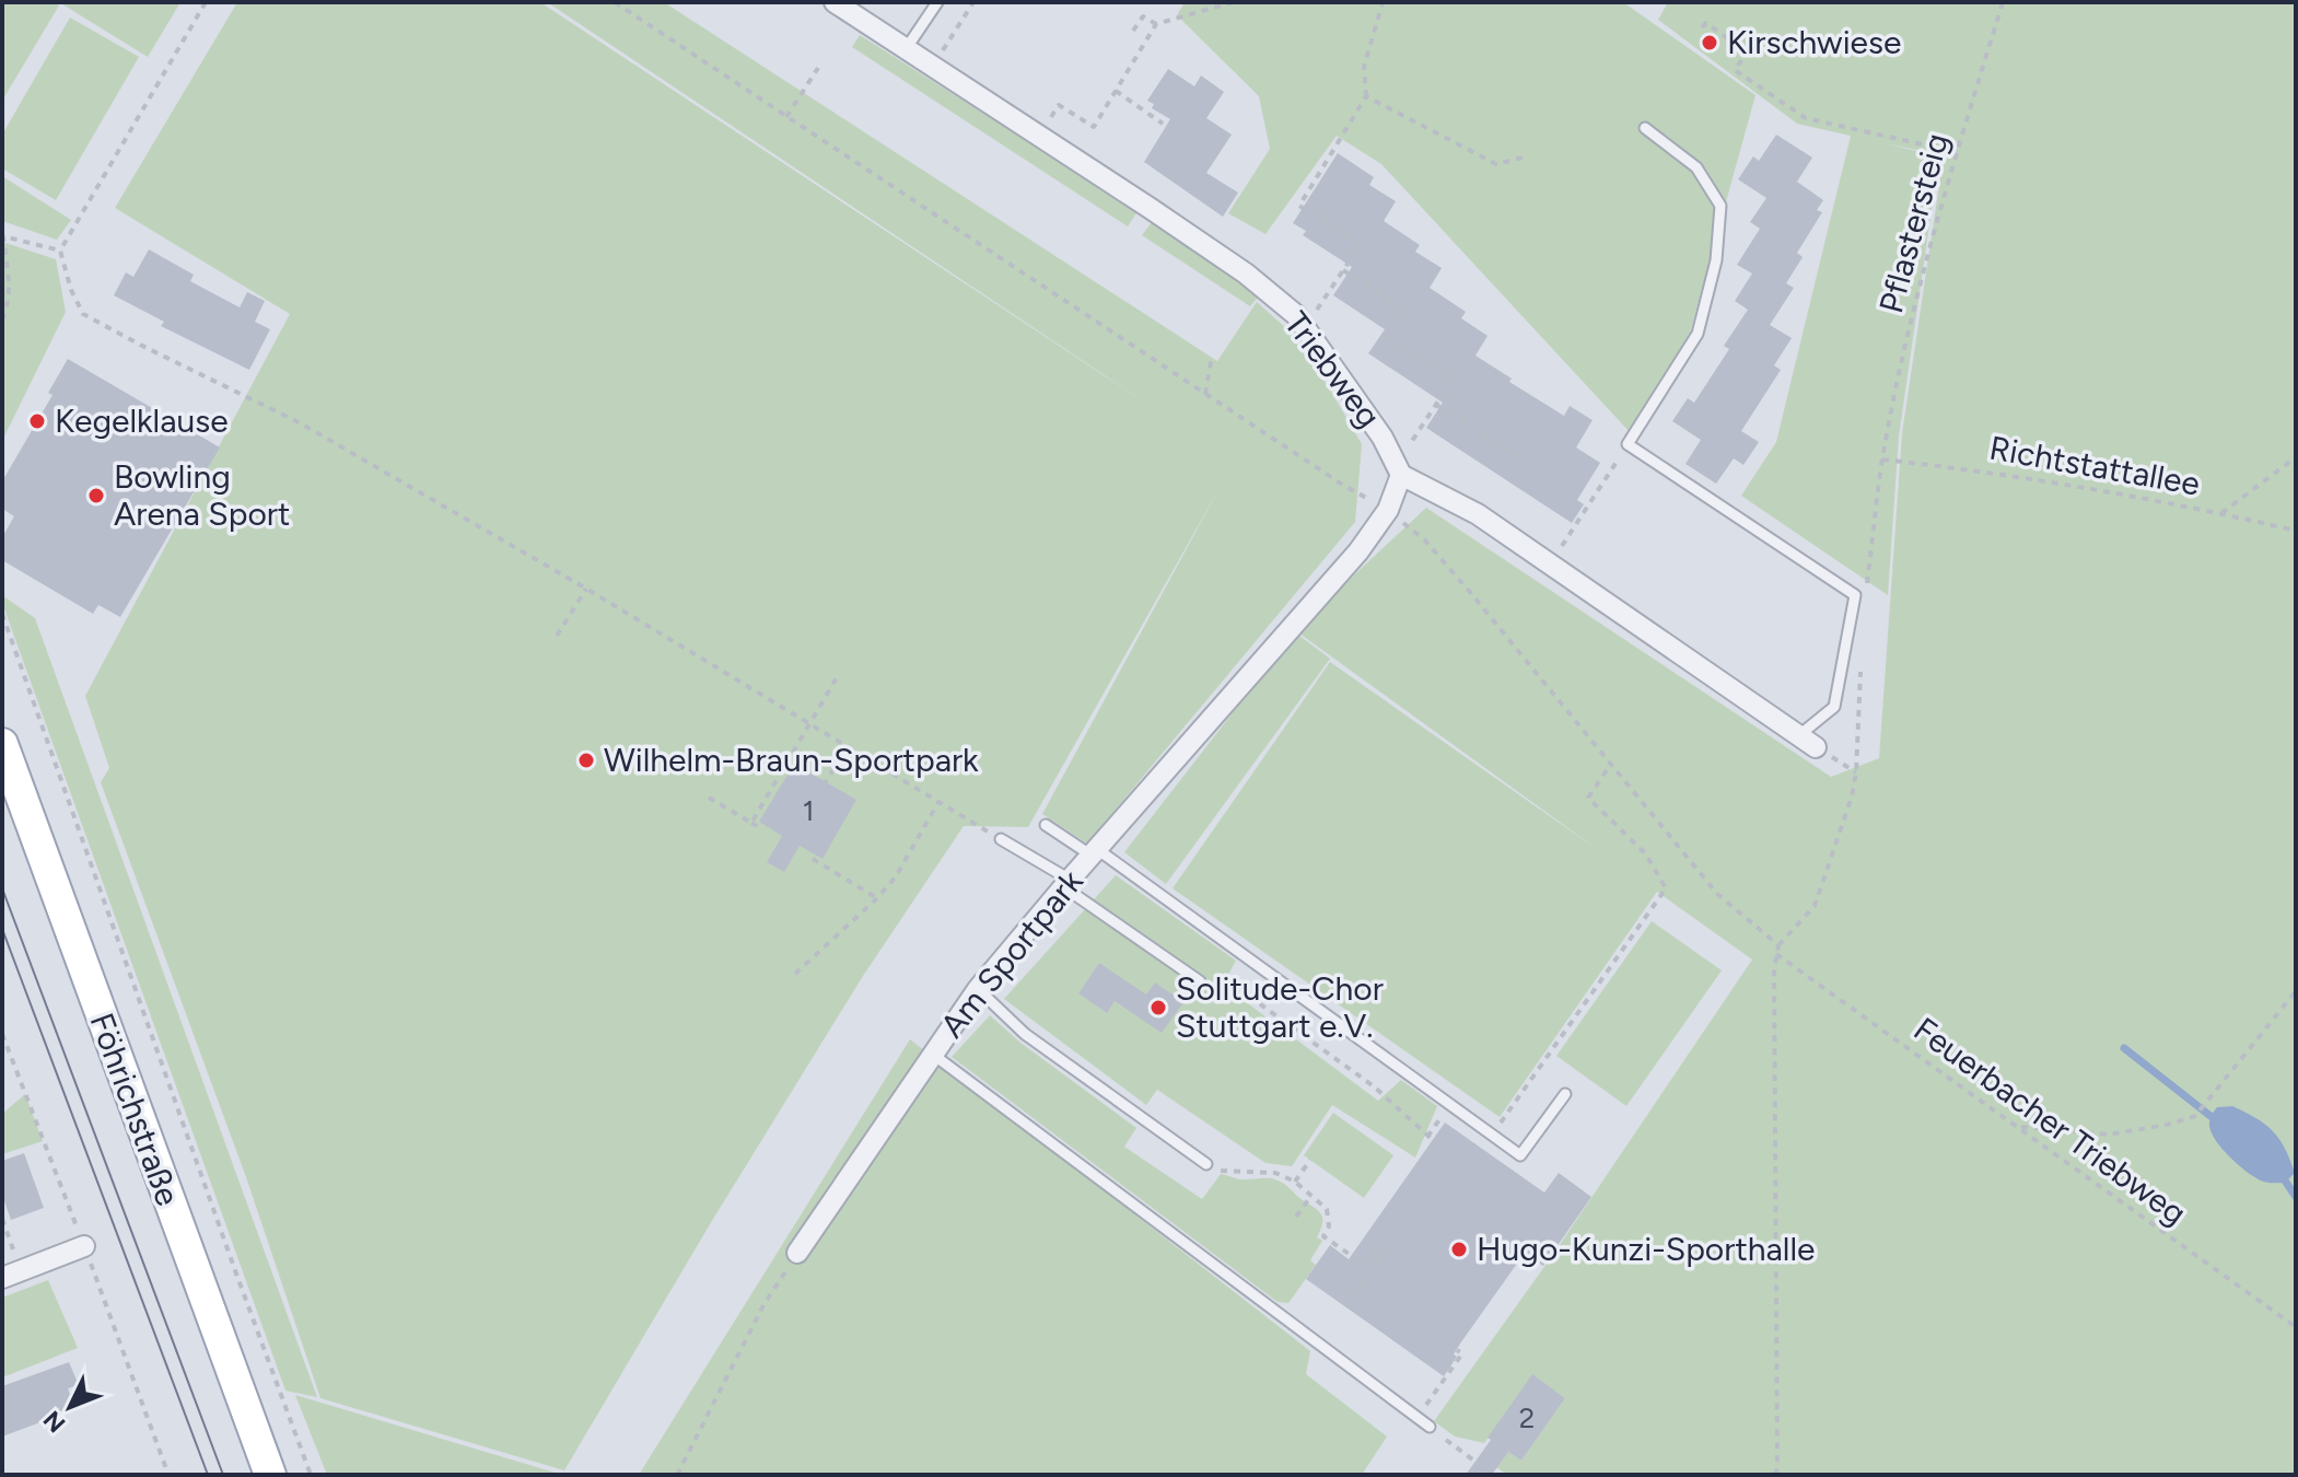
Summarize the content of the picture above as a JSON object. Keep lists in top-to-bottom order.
{
  "streets": {
    "main road": ["Föhrichstraße"],
    "street": ["Triebweg", "Am Sportpark"],
    "path": ["Pflastersteig", "Richtstattallee", "Feuerbacher Triebweg"]
  },
  "crossings": [
    ["Pflastersteig", "Richtstattallee"],
    ["Triebweg", "Am Sportpark"]
  ],
  "places": [
    "Kirschwiese",
    "Kegelklause",
    "Bowling Arena Sport",
    "Wilhelm-Braun-Sportpark",
    "Solitude-Chor Stuttgart e.V.",
    "Hugo-Kunzi-Sporthalle"
  ],
  "house_numbers": ["1", "2"],
  "north": "bottom left"
}
